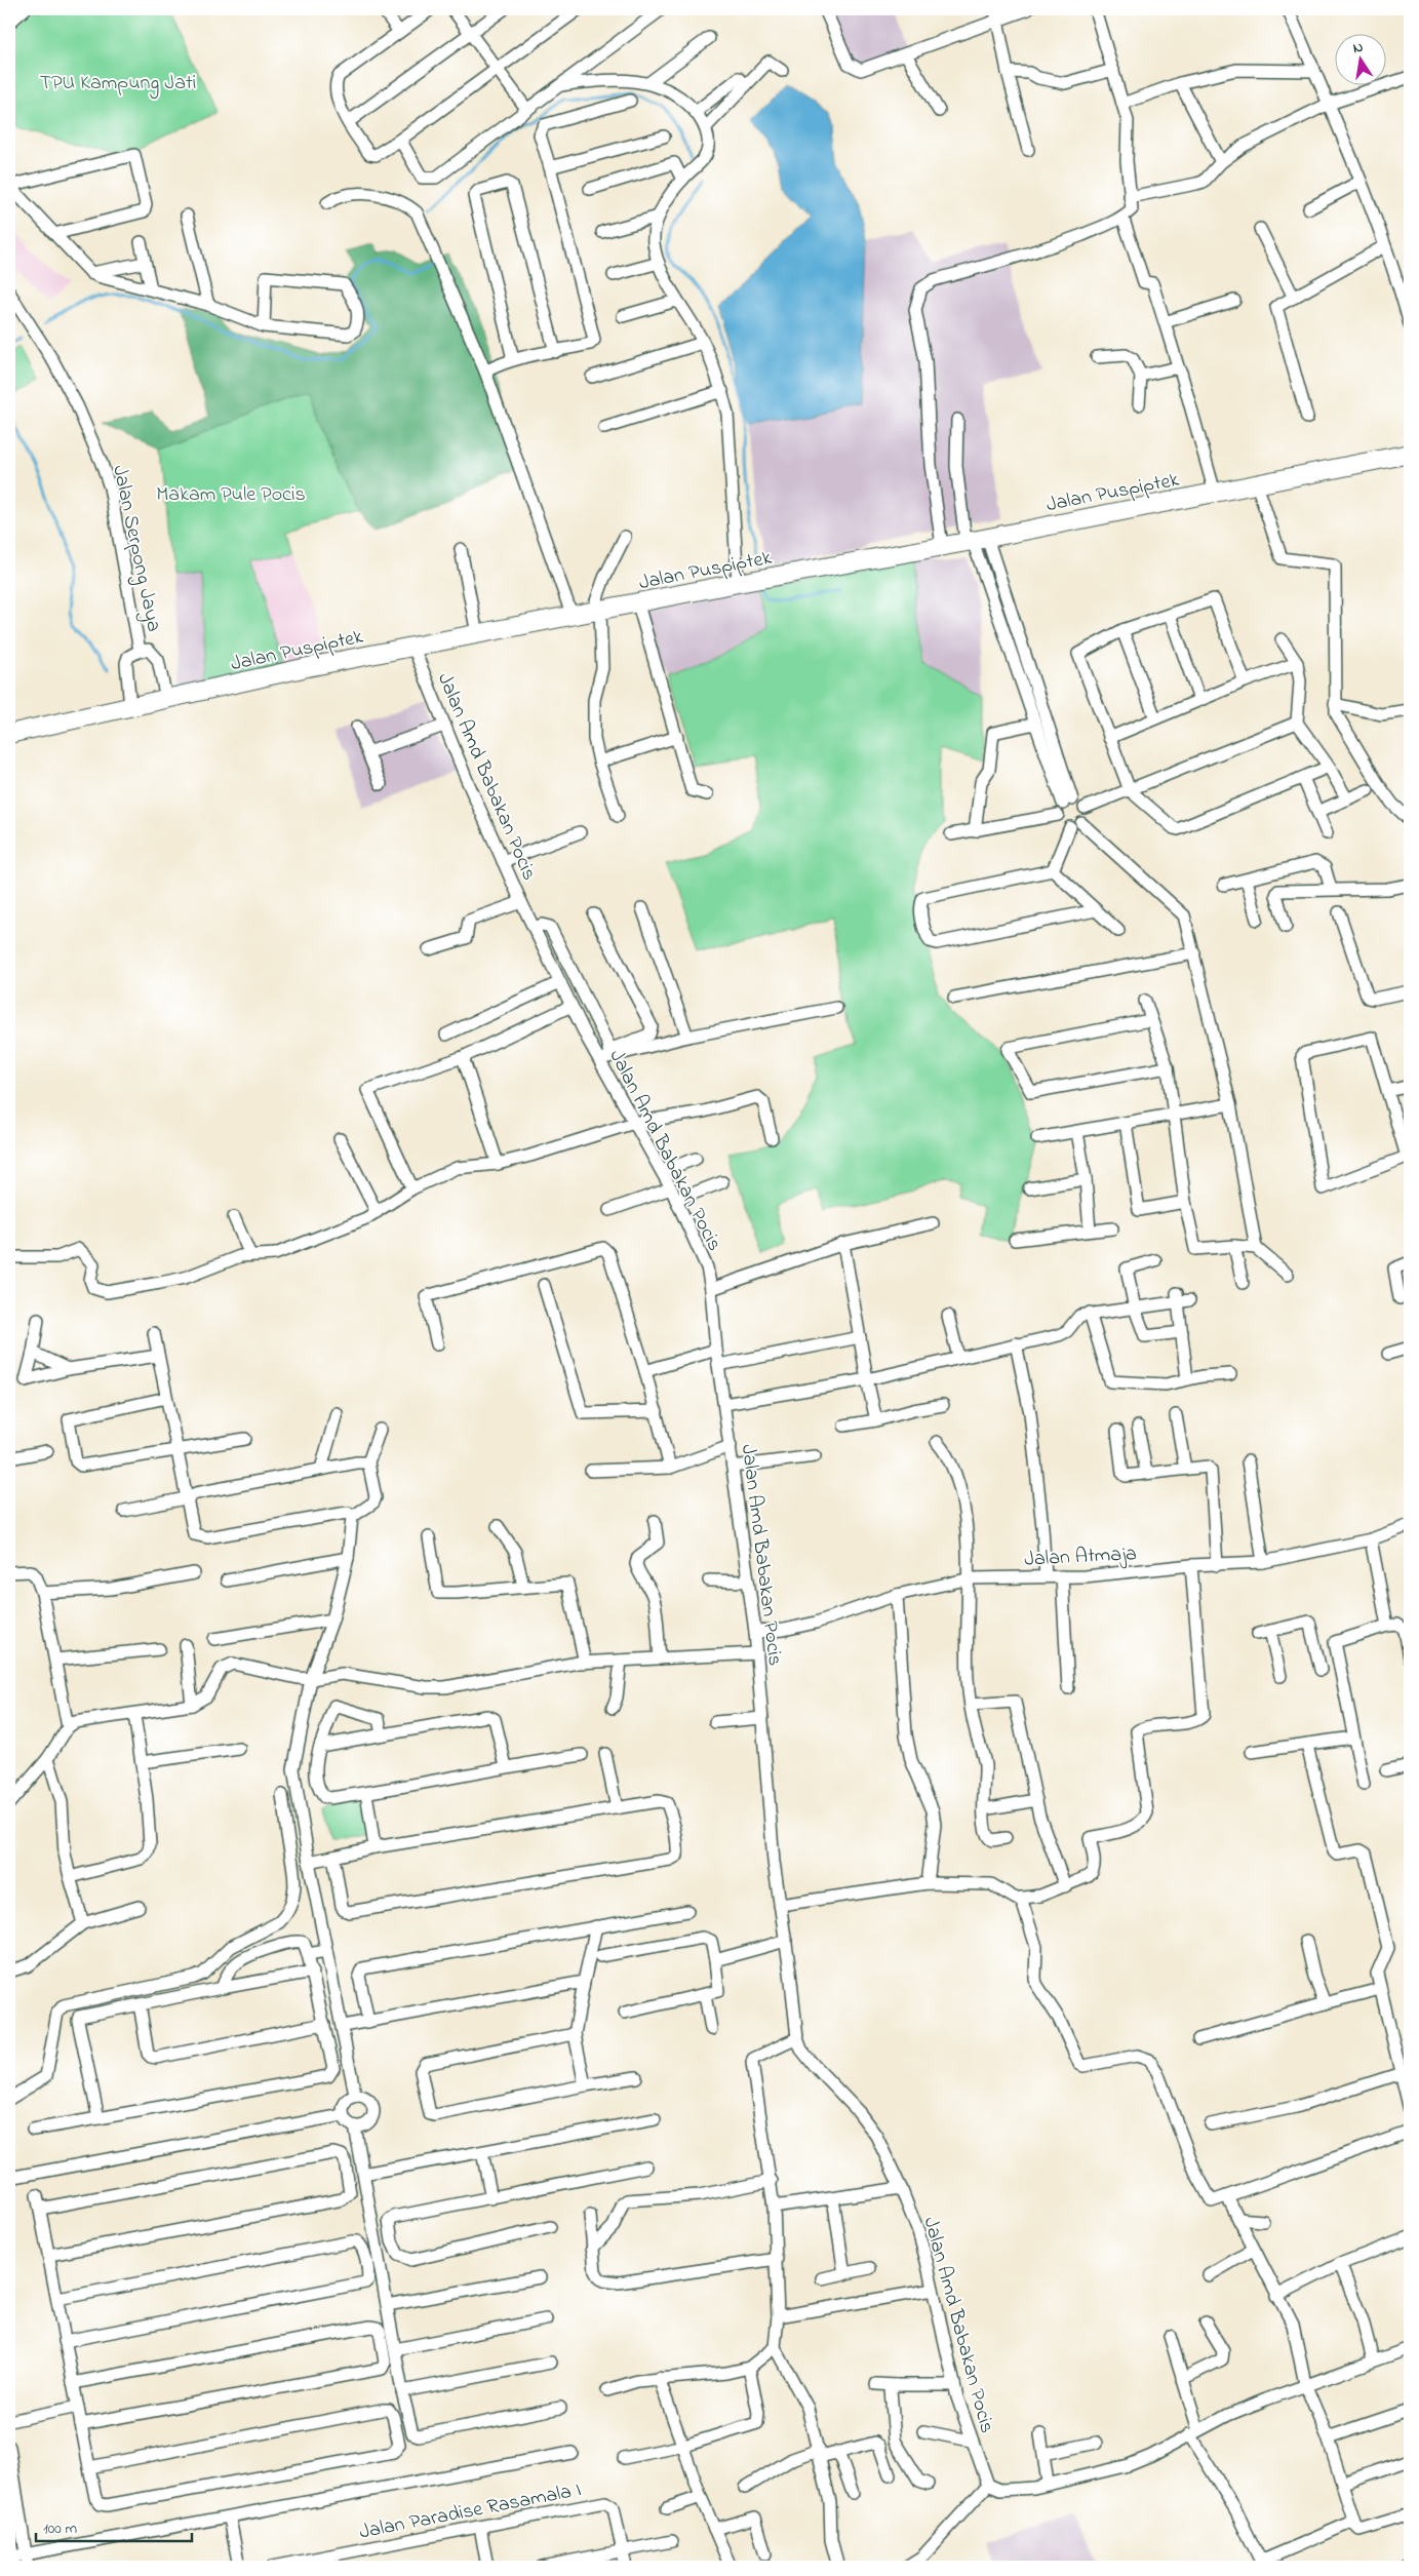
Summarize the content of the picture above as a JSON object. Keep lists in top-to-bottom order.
{
  "streets": {
    "main road": ["Jalan Puspiptek"],
    "street": [
      "Jalan Serpong Jaya",
      "Jalan Amd Babakan Pocis",
      "Jalan Atmaja",
      "Jalan Paradise Rasamala I"
    ]
  },
  "crossings": [
    ["Jalan Puspiptek", "Jalan Serpong Jaya"],
    ["Jalan Puspiptek", "Jalan Amd Babakan Pocis"],
    ["Jalan Amd Babakan Pocis", "Jalan Atmaja"]
  ],
  "parks": ["TPU Kampung Jati", "Makam Pule Pocis"],
  "scale_bar": "100 m",
  "north": "top"
}
